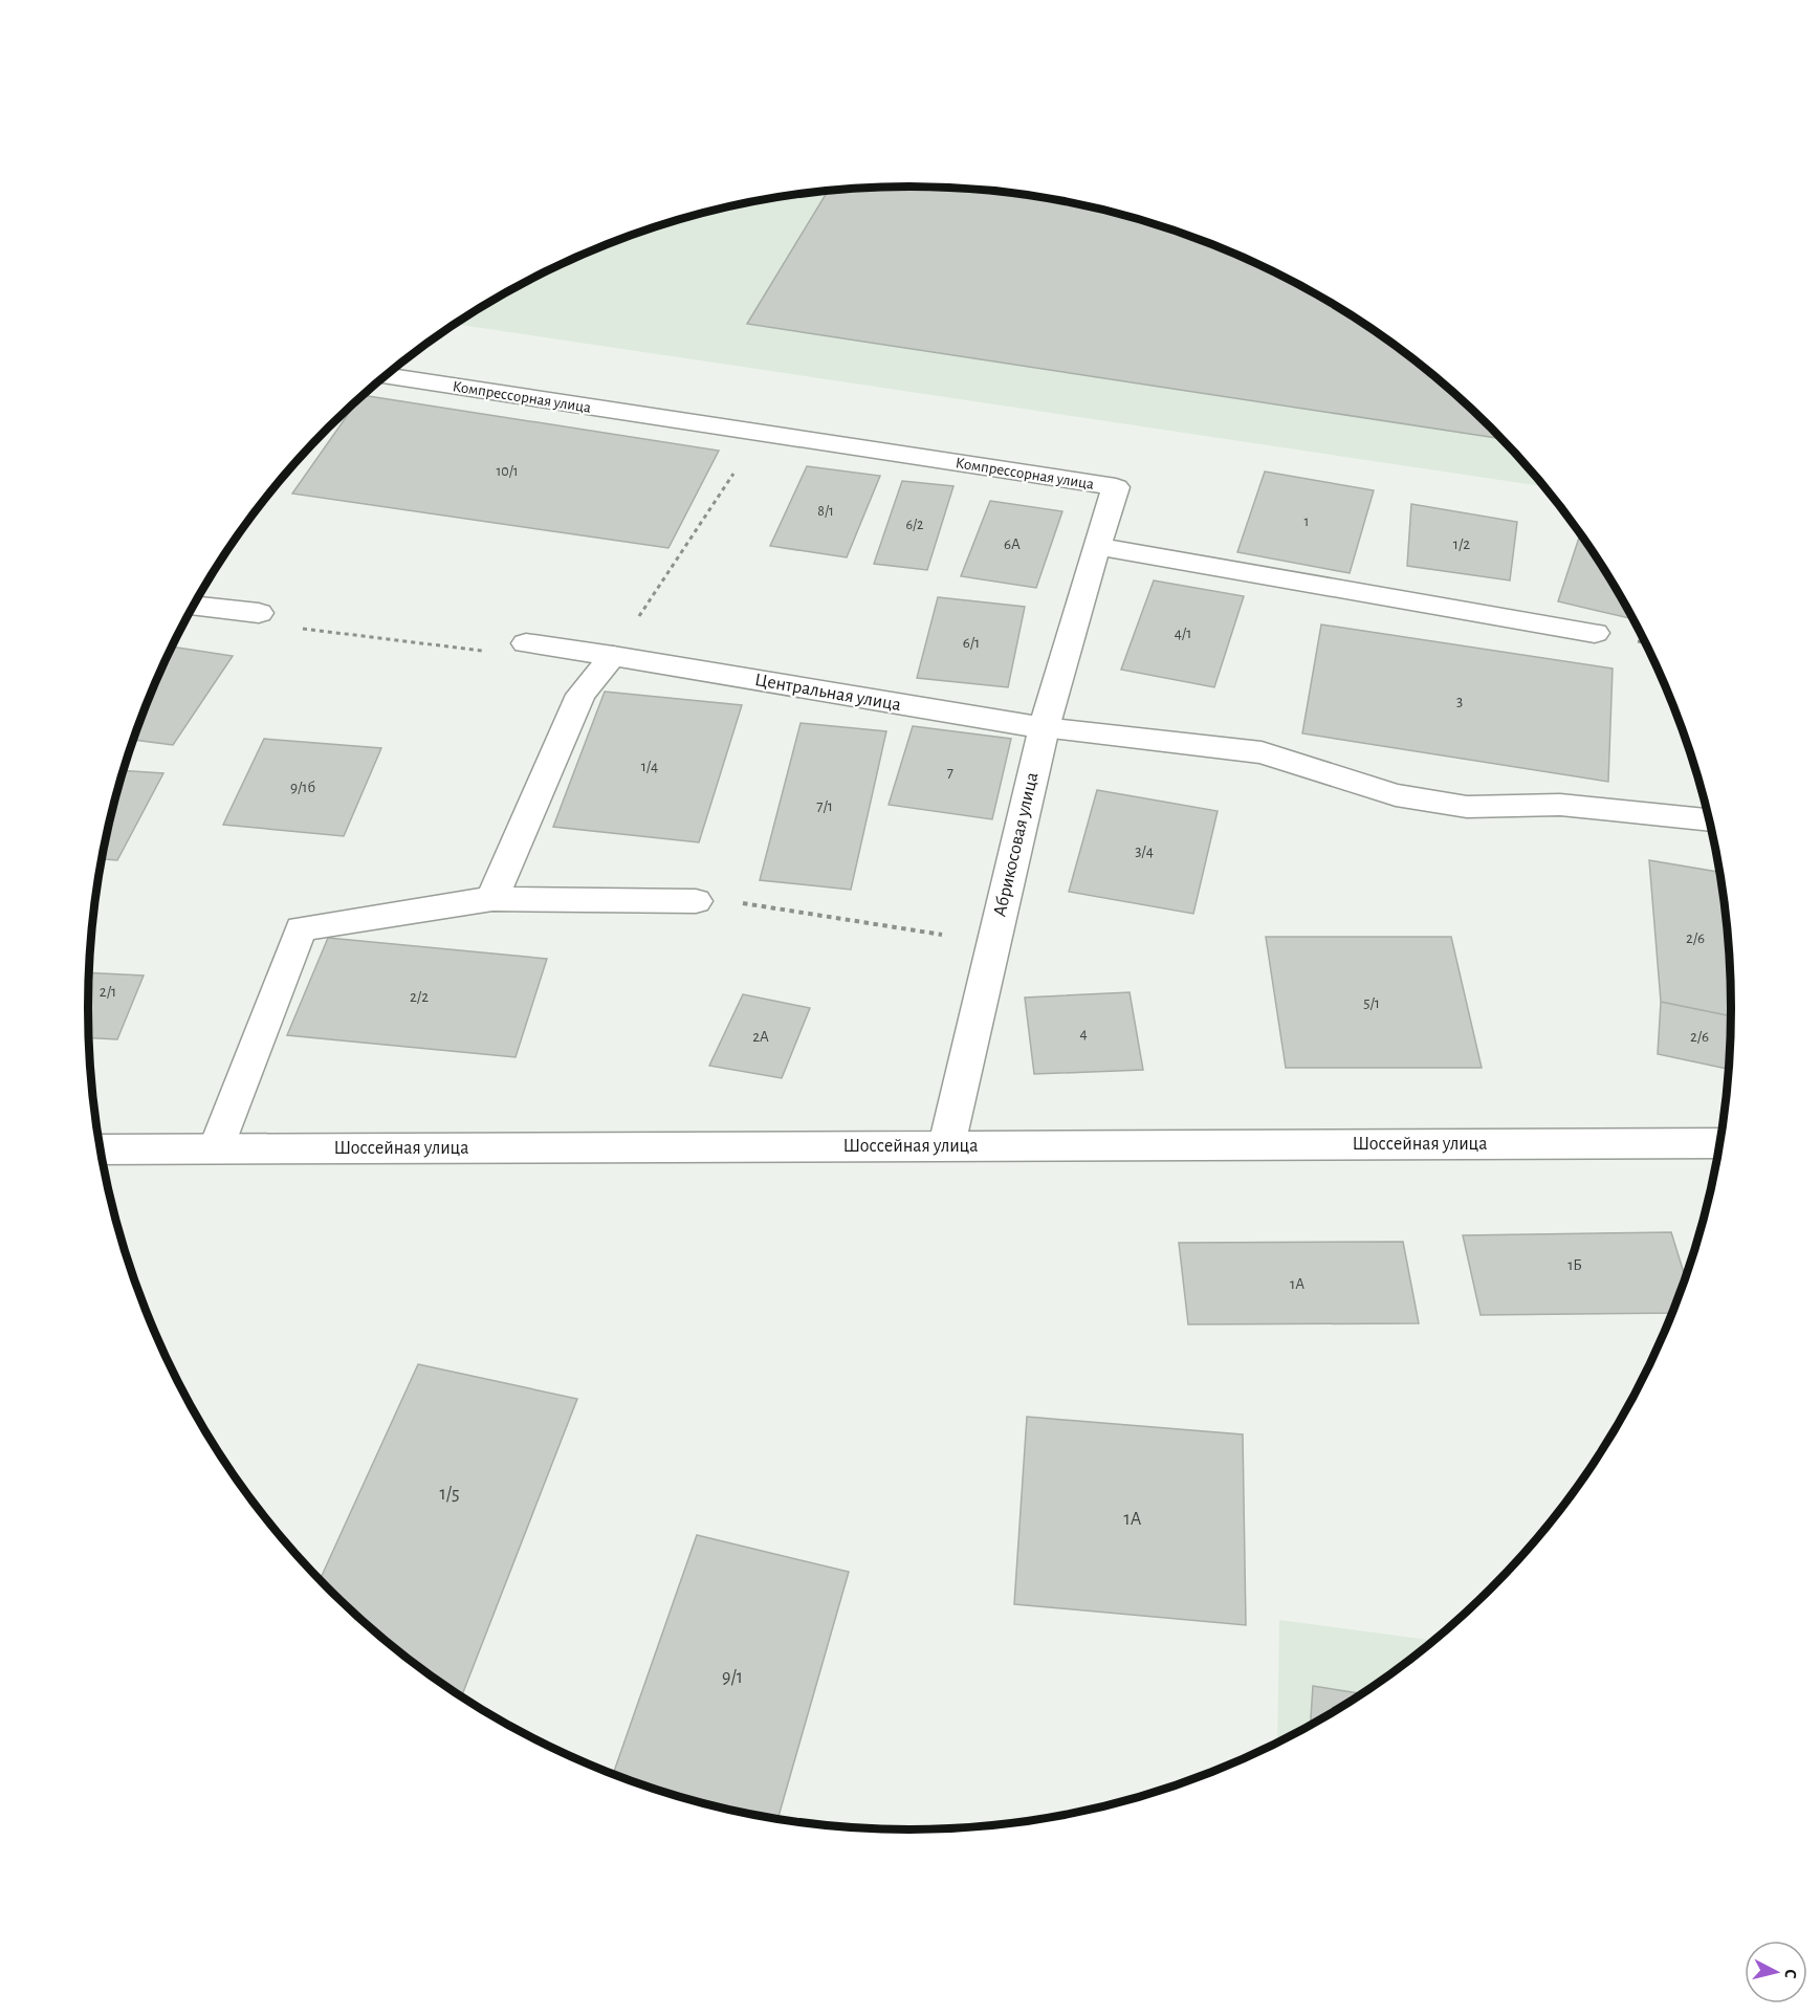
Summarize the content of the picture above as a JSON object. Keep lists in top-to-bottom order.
{
  "streets": {
    "street": [
      "Компрессорная улица",
      "Центральная улица",
      "Абрикосовая улица",
      "Шоссейная улица"
    ]
  },
  "crossings": [
    ["Компрессорная улица", "Абрикосовая улица"],
    ["Центральная улица", "Абрикосовая улица"],
    ["Абрикосовая улица", "Шоссейная улица"]
  ],
  "house_numbers": [
    "10/1",
    "8/1",
    "1",
    "6/2",
    "6А",
    "1/2",
    "4/1",
    "6/1",
    "3",
    "1/4",
    "7",
    "9/1б",
    "7/1",
    "3/4",
    "2/6",
    "2/1",
    "2/2",
    "5/1",
    "4",
    "2А",
    "2/6",
    "1Б",
    "1А",
    "1/5",
    "1А",
    "9/1"
  ],
  "north": "right"
}
